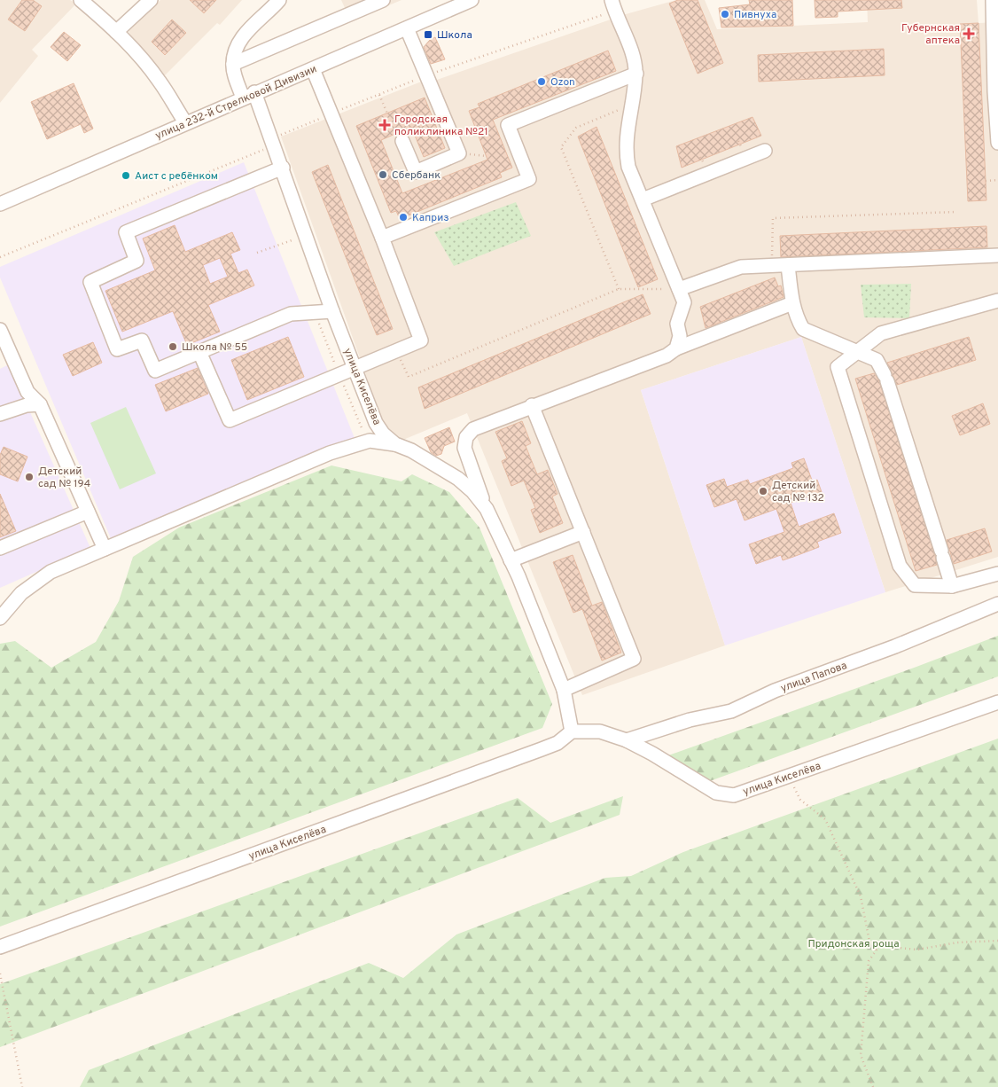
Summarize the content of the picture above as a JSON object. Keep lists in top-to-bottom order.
{
  "streets": {
    "street": ["улица 232-й Стрелковой Дивизии", "улица Киселёва", "улица Папова"]
  },
  "crossings": [
    ["улица 232-й Стрелковой Дивизии", "улица Киселёва"],
    ["улица Киселёва", "улица Папова"]
  ],
  "parks": ["Придонская роща"],
  "places": {
    "other": [
      "Пивнуха",
      "Ozon",
      "Сбербанк",
      "Аист с ребёнком",
      "Каприз",
      "Школа № 55",
      "Детский сад № 194",
      "Детский сад № 132"
    ],
    "health": ["Губернская аптека", "Городская поликлиника №21"],
    "transit": ["Школа"]
  }
}
